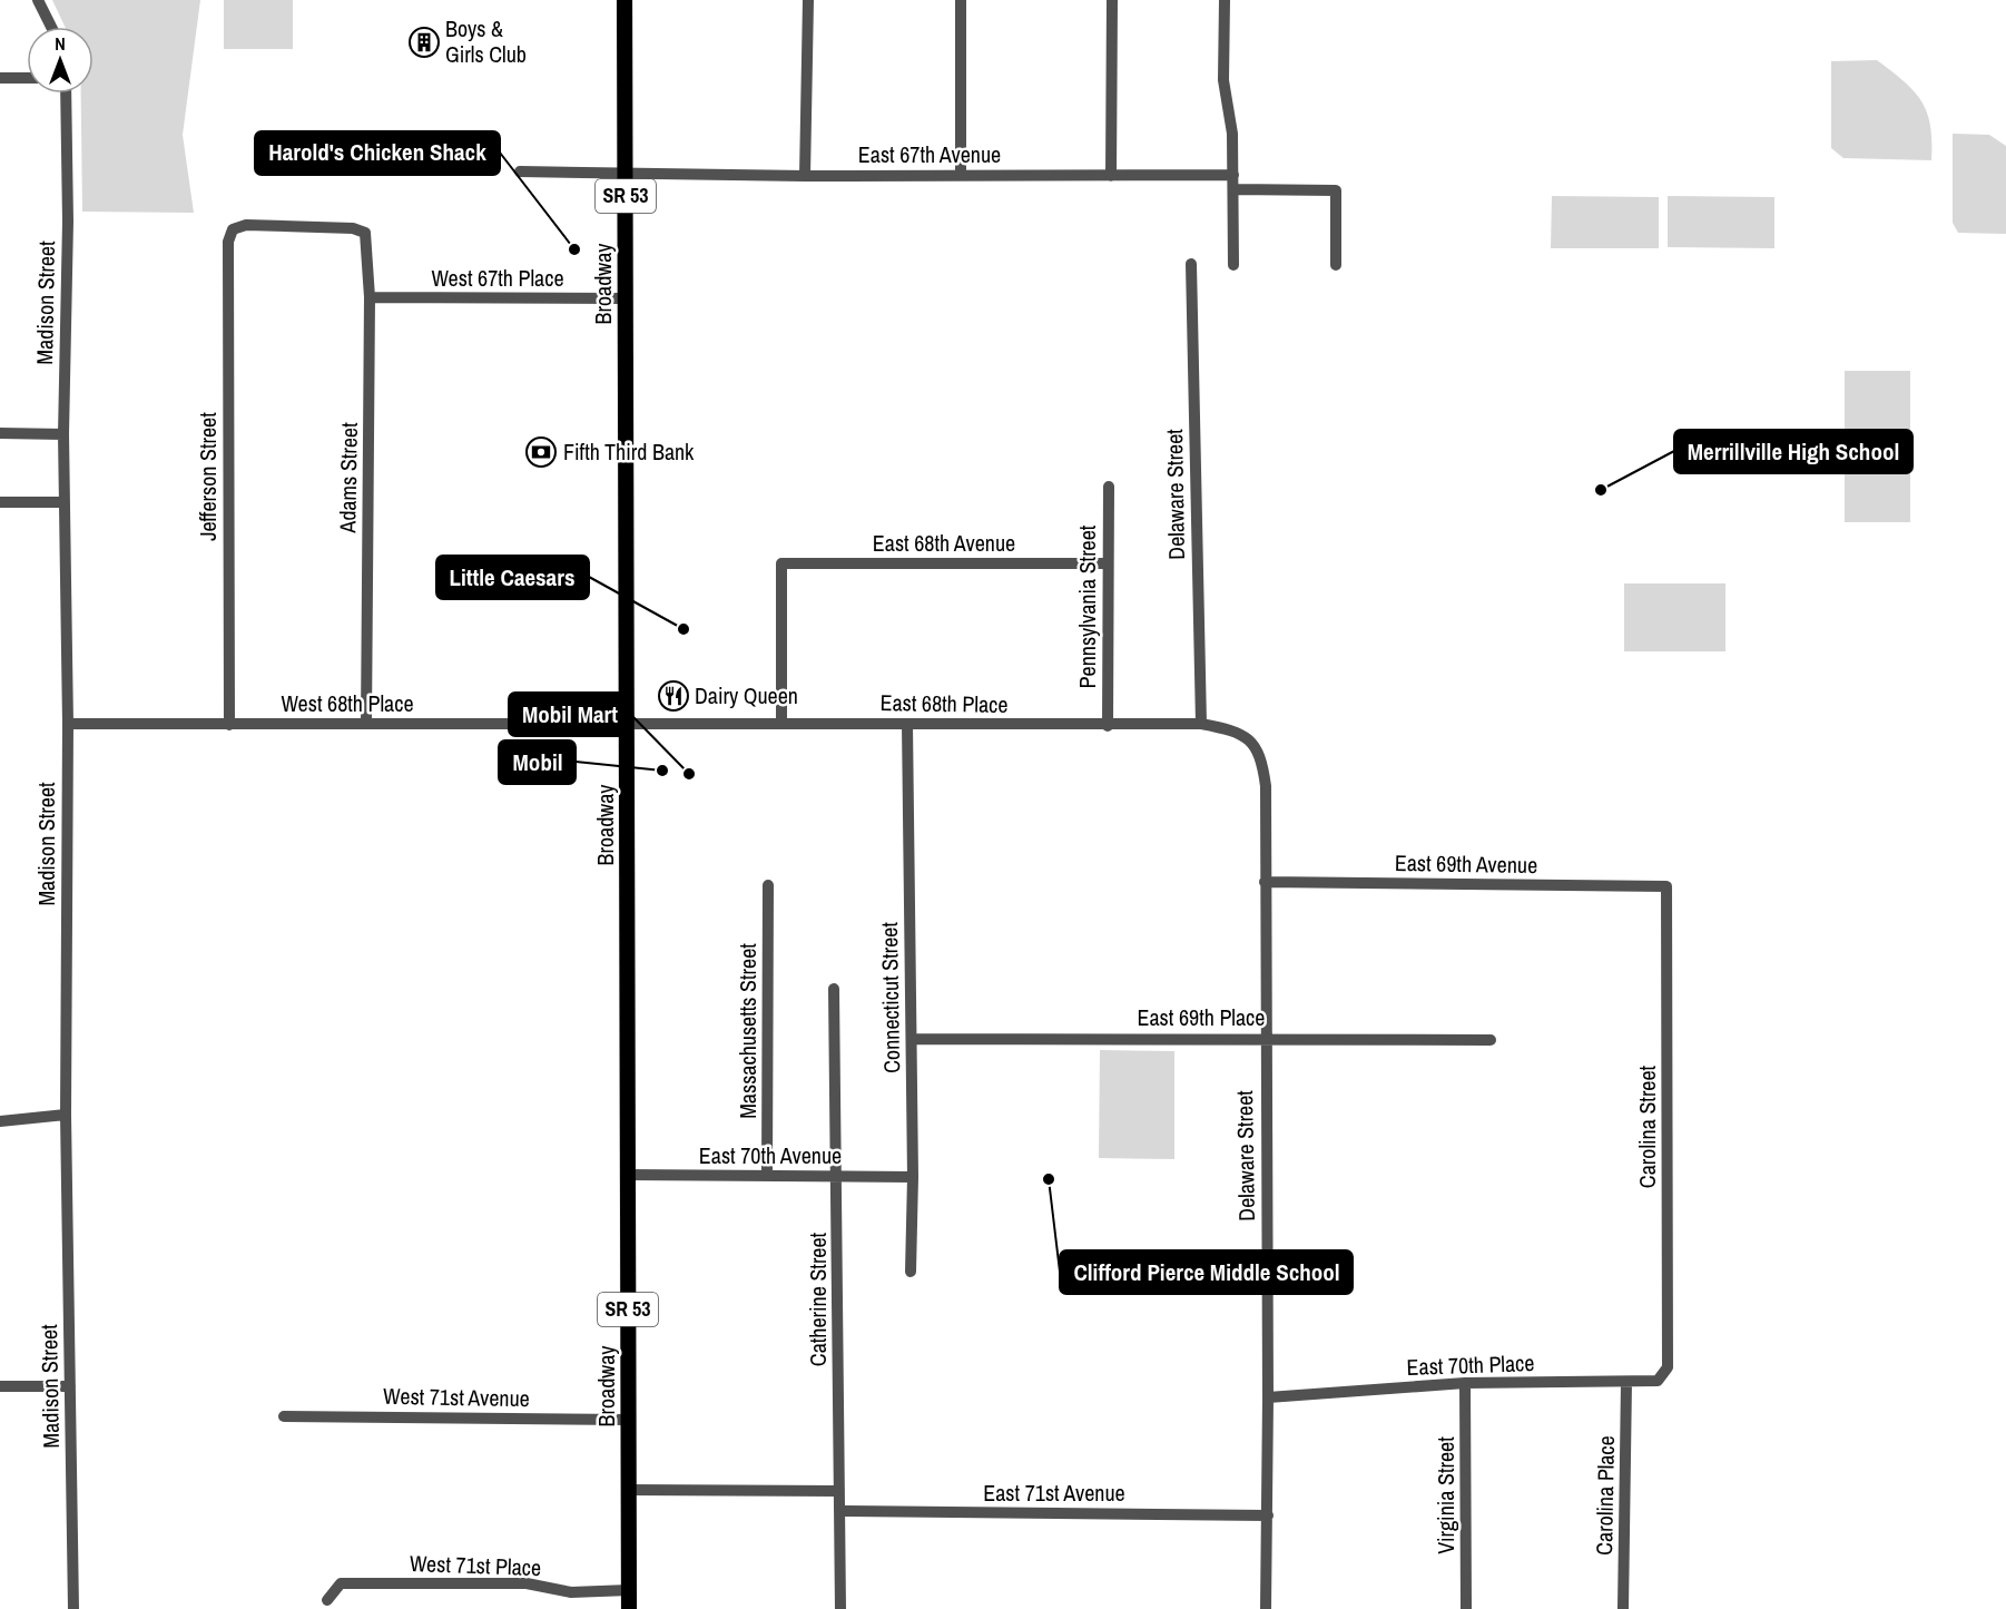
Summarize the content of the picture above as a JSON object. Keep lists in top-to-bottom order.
{
  "streets": {
    "main road": ["SR 53", "Broadway"],
    "street": [
      "East 67th Avenue",
      "West 67th Place",
      "Madison Street",
      "Jefferson Street",
      "Adams Street",
      "Delaware Street",
      "East 68th Avenue",
      "Pennsylvania Street",
      "West 68th Place",
      "East 68th Place",
      "East 69th Avenue",
      "Connecticut Street",
      "East 69th Place",
      "Massachusetts Street",
      "Carolina Street",
      "East 70th Avenue",
      "Catherine Street",
      "East 70th Place",
      "West 71st Avenue",
      "East 71st Avenue",
      "Virginia Street",
      "Carolina Place",
      "West 71st Place"
    ]
  },
  "crossings": [
    ["East 67th Avenue", "Broadway"],
    ["West 67th Place", "Broadway"],
    ["West 67th Place", "Adams Street"],
    ["Broadway", "West 68th Place"],
    ["Broadway", "East 68th Place"],
    ["Broadway", "East 70th Avenue"],
    ["Broadway", "West 71st Avenue"],
    ["Broadway", "West 71st Place"],
    ["Madison Street", "West 68th Place"],
    ["Jefferson Street", "Adams Street"],
    ["Jefferson Street", "West 68th Place"],
    ["Adams Street", "West 68th Place"],
    ["Delaware Street", "East 68th Place"],
    ["Delaware Street", "East 69th Avenue"],
    ["Delaware Street", "East 69th Place"],
    ["Delaware Street", "East 70th Place"],
    ["Delaware Street", "East 71st Avenue"],
    ["East 68th Avenue", "Pennsylvania Street"],
    ["East 68th Avenue", "East 68th Place"],
    ["Pennsylvania Street", "East 68th Place"],
    ["West 68th Place", "East 68th Place"],
    ["East 68th Place", "Connecticut Street"],
    ["East 69th Avenue", "Carolina Street"],
    ["Connecticut Street", "East 69th Place"],
    ["Connecticut Street", "East 70th Avenue"],
    ["Massachusetts Street", "East 70th Avenue"],
    ["Carolina Street", "East 70th Place"],
    ["East 70th Avenue", "Catherine Street"],
    ["Catherine Street", "East 71st Avenue"],
    ["East 70th Place", "Virginia Street"],
    ["East 70th Place", "Carolina Place"]
  ],
  "places": {
    "building": ["Boys & Girls Club"],
    "other": [
      "Harold's Chicken Shack",
      "Merrillville High School",
      "Little Caesars",
      "Mobil",
      "Mobil Mart",
      "Clifford Pierce Middle School"
    ],
    "bank": ["Fifth Third Bank"],
    "restaurant": ["Dairy Queen"]
  },
  "north": "top"
}
